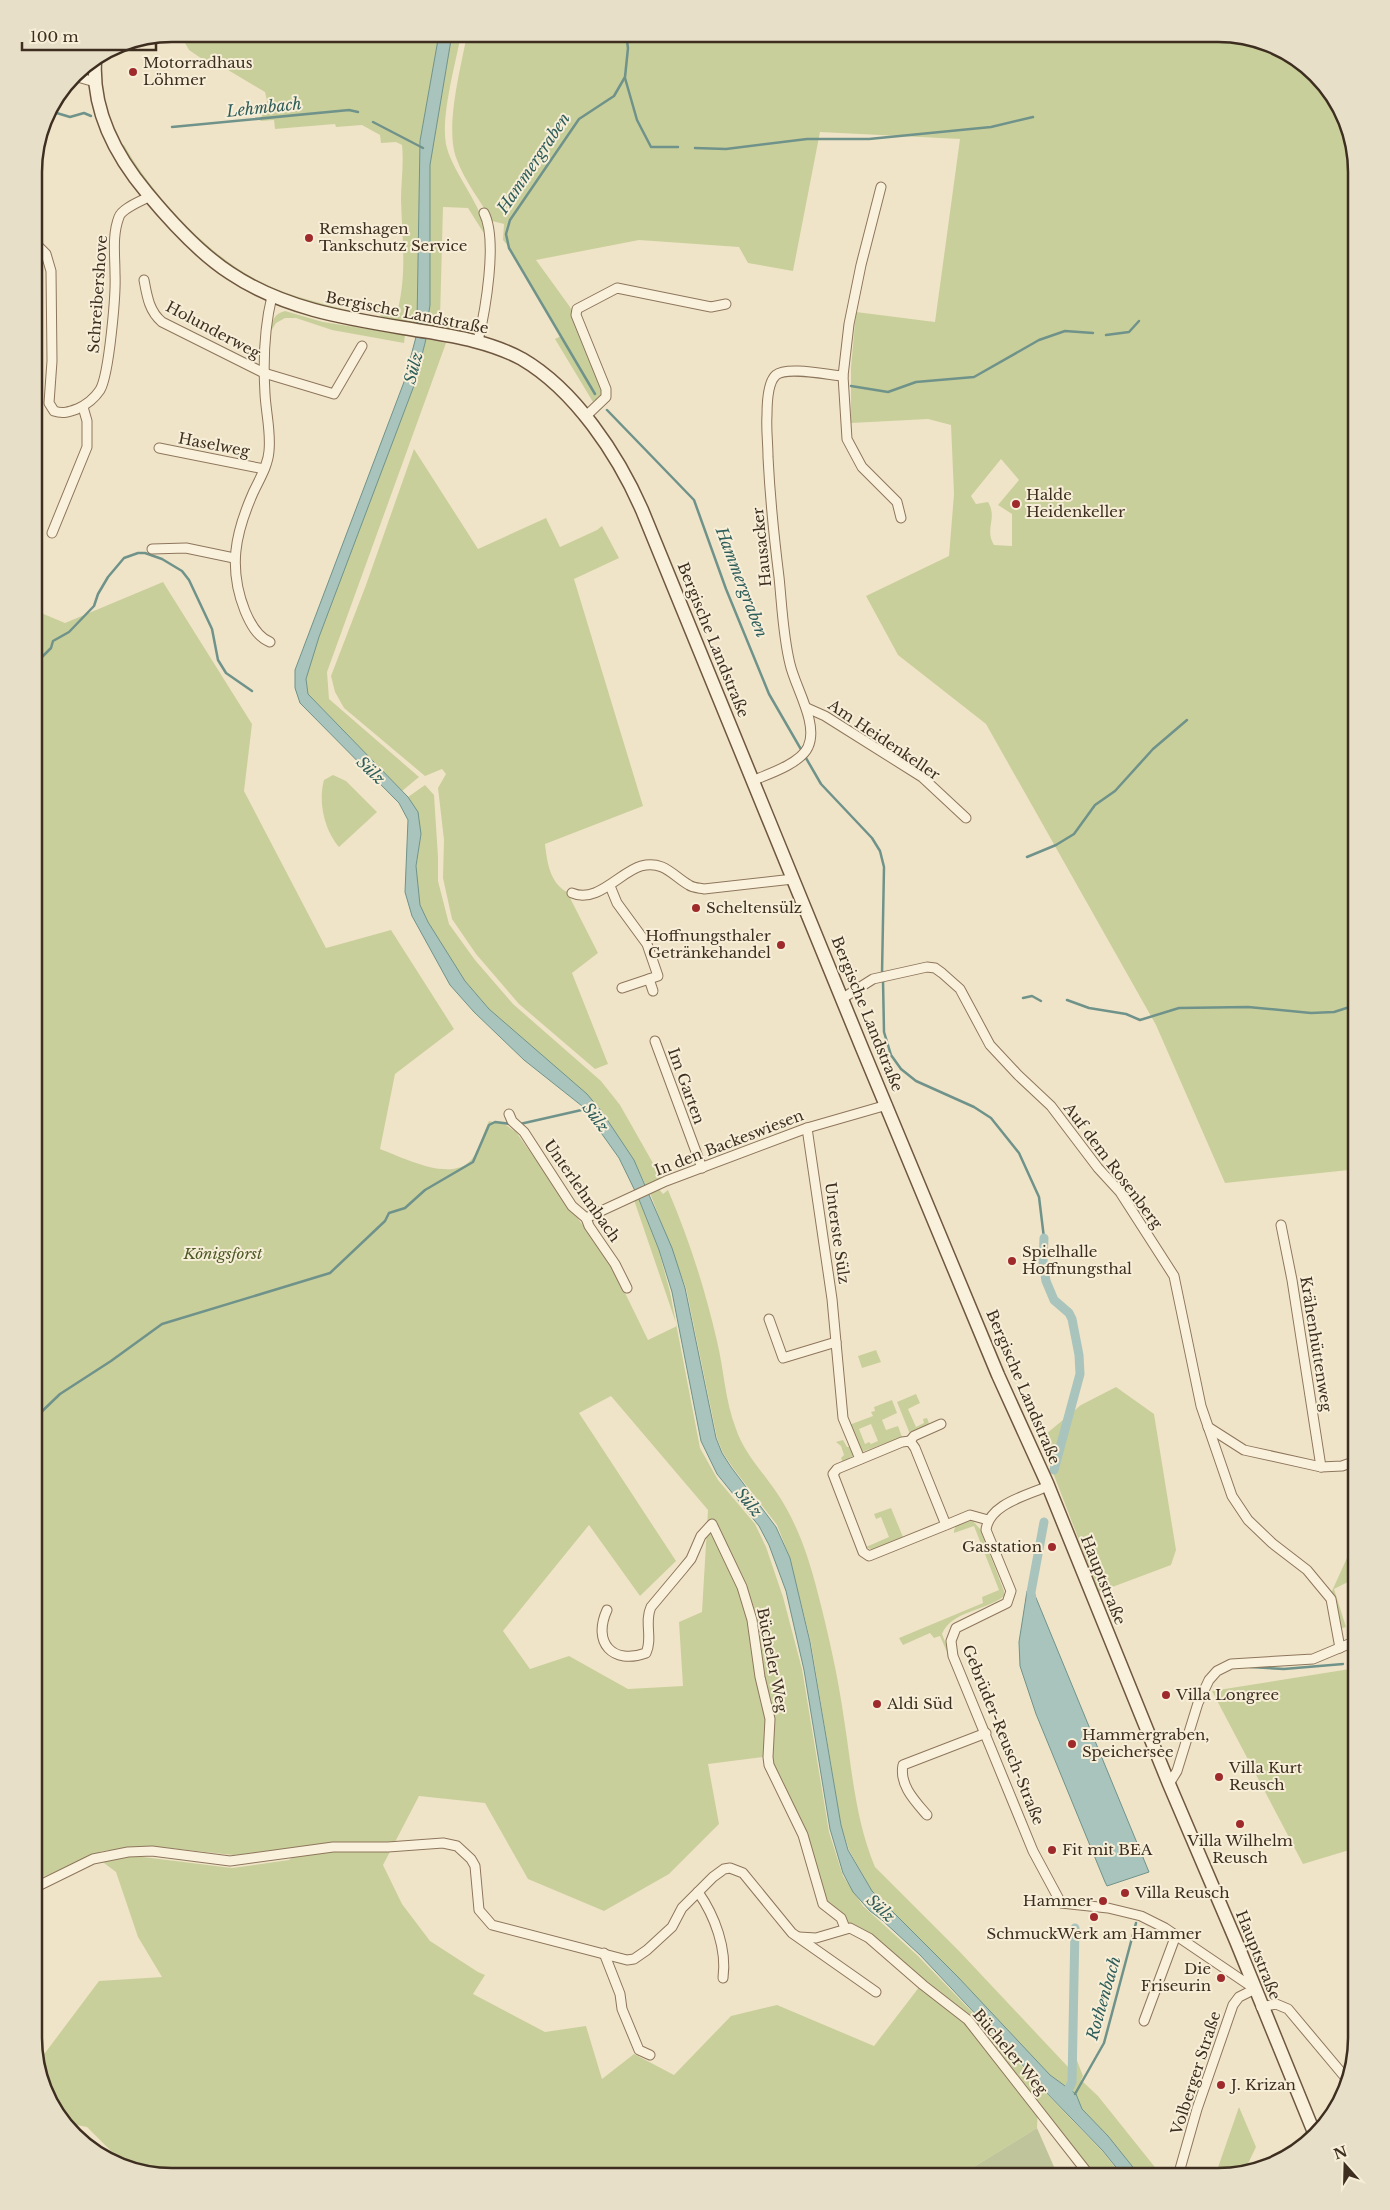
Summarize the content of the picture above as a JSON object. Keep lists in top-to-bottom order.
{
  "streets": {
    "main road": ["Bergische Landstraße", "Hauptstraße"],
    "street": [
      "Schreibershove",
      "Holunderweg",
      "Haselweg",
      "Hausacker",
      "Am Heidenkeller",
      "Im Garten",
      "In den Backeswiesen",
      "Auf dem Rosenberg",
      "Unterlehmbach",
      "Unterste Sülz",
      "Krähenhüttenweg",
      "Bücheler Weg",
      "Gebrüder-Reusch-Straße",
      "Volberger Straße"
    ]
  },
  "crossings": [
    ["Schreibershove", "Bergische Landstraße"],
    ["Bergische Landstraße", "Hausacker"],
    ["Bergische Landstraße", "In den Backeswiesen"],
    ["Bergische Landstraße", "Auf dem Rosenberg"],
    ["Bergische Landstraße", "Hauptstraße"],
    ["Hausacker", "Am Heidenkeller"],
    ["Im Garten", "In den Backeswiesen"],
    ["In den Backeswiesen", "Unterlehmbach"],
    ["In den Backeswiesen", "Unterste Sülz"],
    ["Hauptstraße", "Volberger Straße"]
  ],
  "water": [
    "Lehmbach",
    "Hammergraben",
    "Sülz",
    "Rothenbach"
  ],
  "parks": ["Königsforst"],
  "places": [
    "Motorradhaus Löhmer",
    "Remshagen Tankschutz Service",
    "Halde Heidenkeller",
    "Scheltensülz",
    "Hoffnungsthaler Getränkehandel",
    "Spielhalle Hoffnungsthal",
    "Gasstation",
    "Villa Longree",
    "Aldi Süd",
    "Hammergraben, Speichersee",
    "Villa Kurt Reusch",
    "Villa Wilhelm Reusch",
    "Fit mit BEA",
    "Villa Reusch",
    "Hammer",
    "SchmuckWerk am Hammer",
    "Die Friseurin",
    "J. Krizan"
  ],
  "scale_bar": "100 m",
  "north": "top"
}
